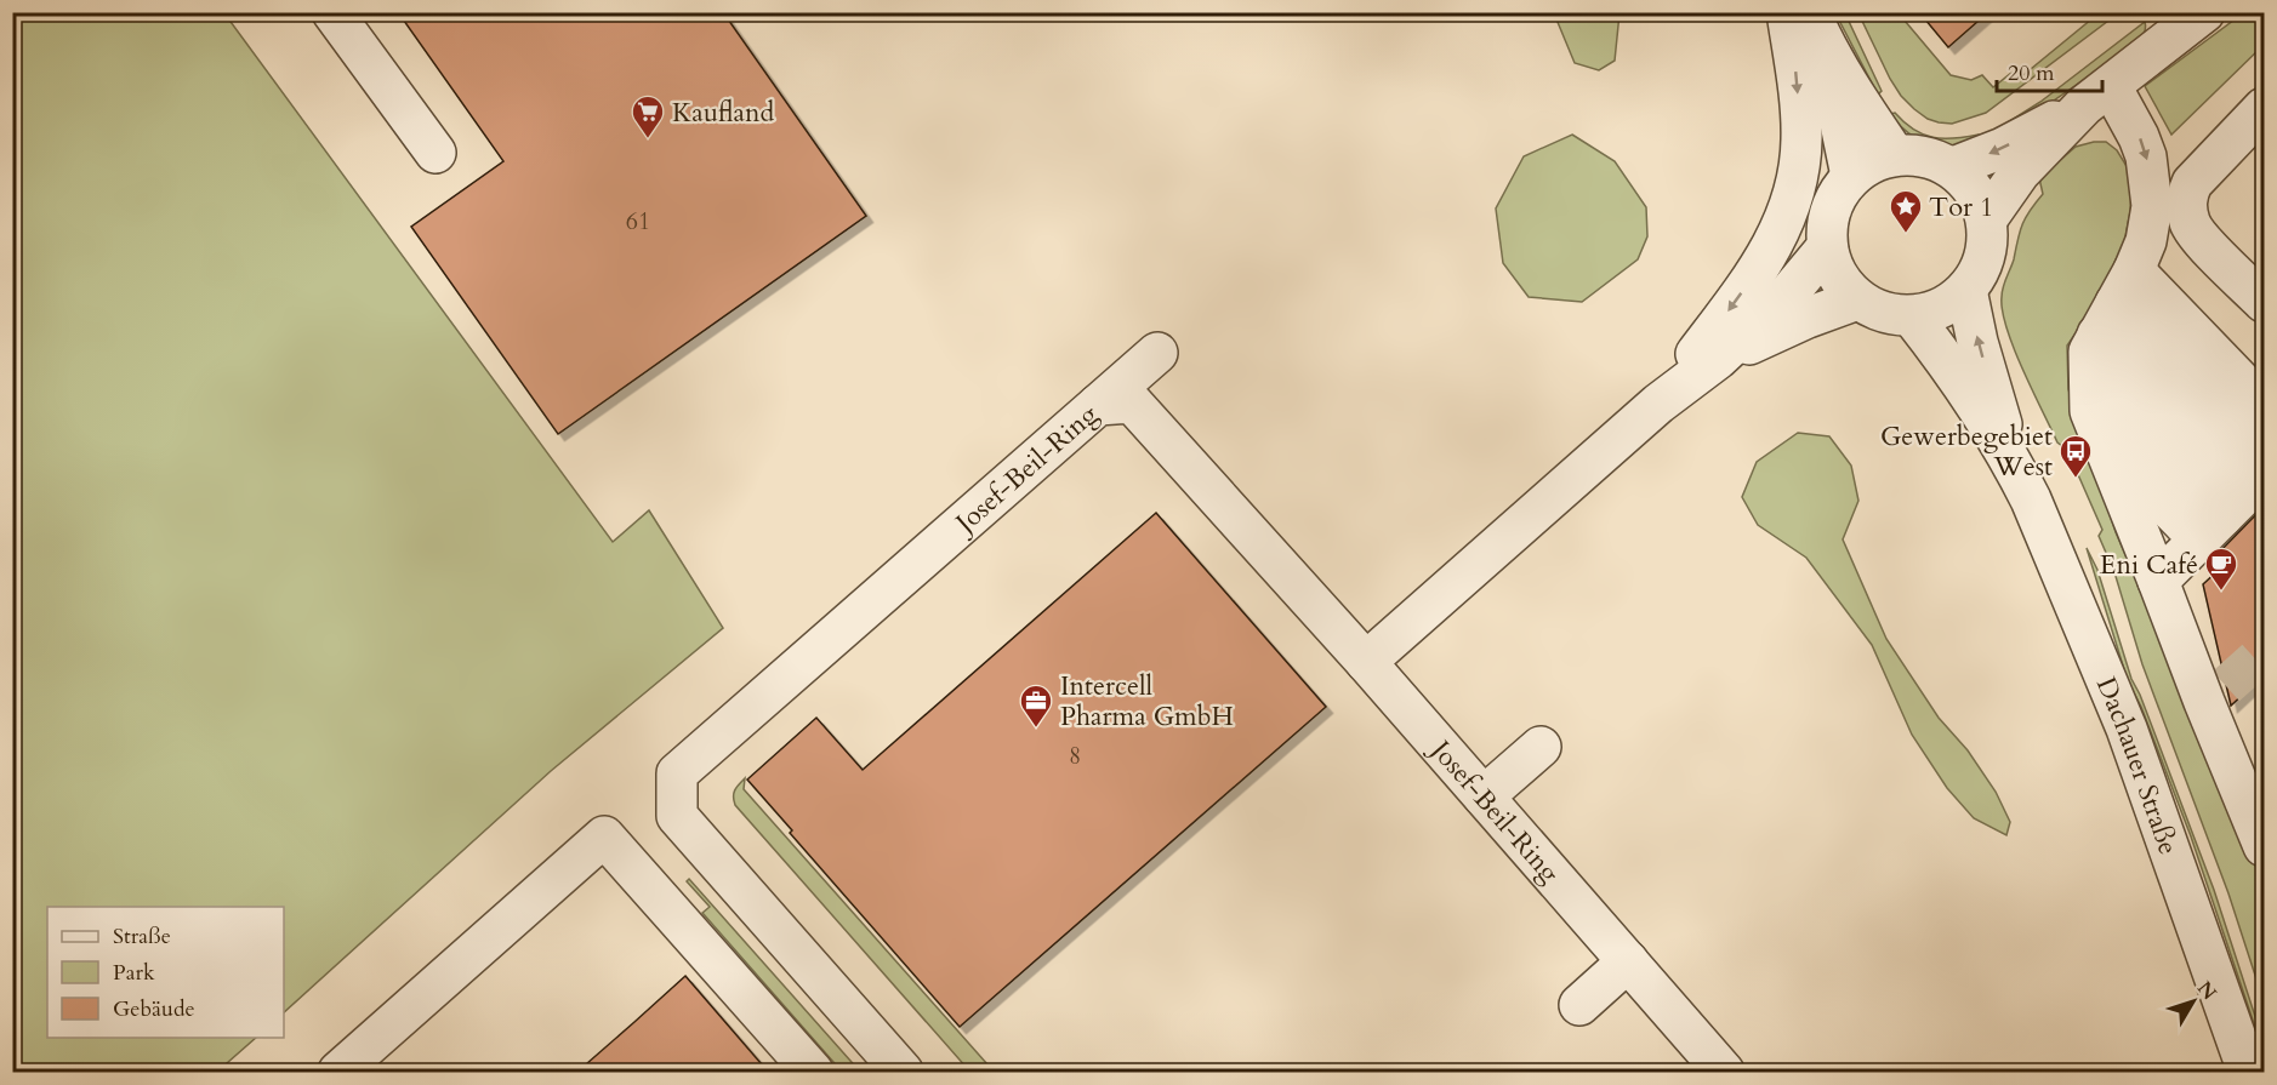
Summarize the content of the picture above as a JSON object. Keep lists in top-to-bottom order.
{
  "streets": {
    "street": ["Josef-Beil-Ring", "Dachauer Straße"]
  },
  "places": {
    "supermarket": ["Kaufland"],
    "place": ["Tor 1"],
    "bus stop": ["Gewerbegebiet West"],
    "cafe": ["Eni Café"],
    "office": ["Intercell Pharma GmbH"]
  },
  "house_numbers": ["61", "8"],
  "legend": ["Straße", "Park", "Gebäude"],
  "scale_bar": "20 m",
  "north": "top right"
}
